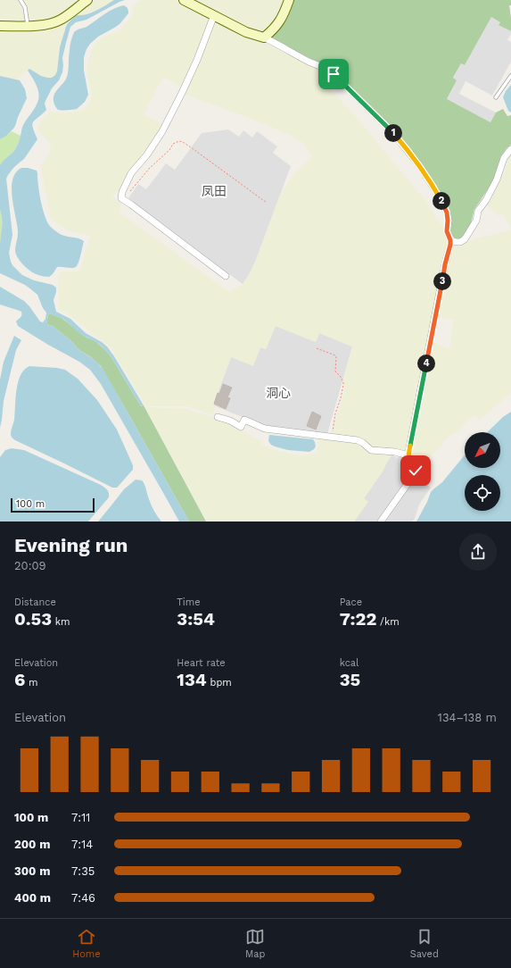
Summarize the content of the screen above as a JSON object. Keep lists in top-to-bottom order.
{
  "districts": ["凤田", "洞心"],
  "scale_bar": "100 m",
  "north": "bottom left",
  "page": {
    "pins": [
      "1",
      "2",
      "3",
      "4"
    ],
    "scale": "100 m",
    "heading": ["Evening run", "20:09"],
    "stats": [
      ["Distance", "0.53 km"],
      ["Time", "3:54"],
      ["Pace", "7:22 /km"],
      ["Elevation", "6 m"],
      ["Heart rate", "134 bpm"],
      ["kcal", "35"]
    ],
    "chart": ["Elevation", "134–138 m"],
    "list": [
      {
        "name": "100 m",
        "note": "7:11"
      },
      {
        "name": "200 m",
        "note": "7:14"
      },
      {
        "name": "300 m",
        "note": "7:35"
      },
      {
        "name": "400 m",
        "note": "7:46"
      }
    ],
    "tabs": ["Home", "Map", "Saved"]
  }
}
